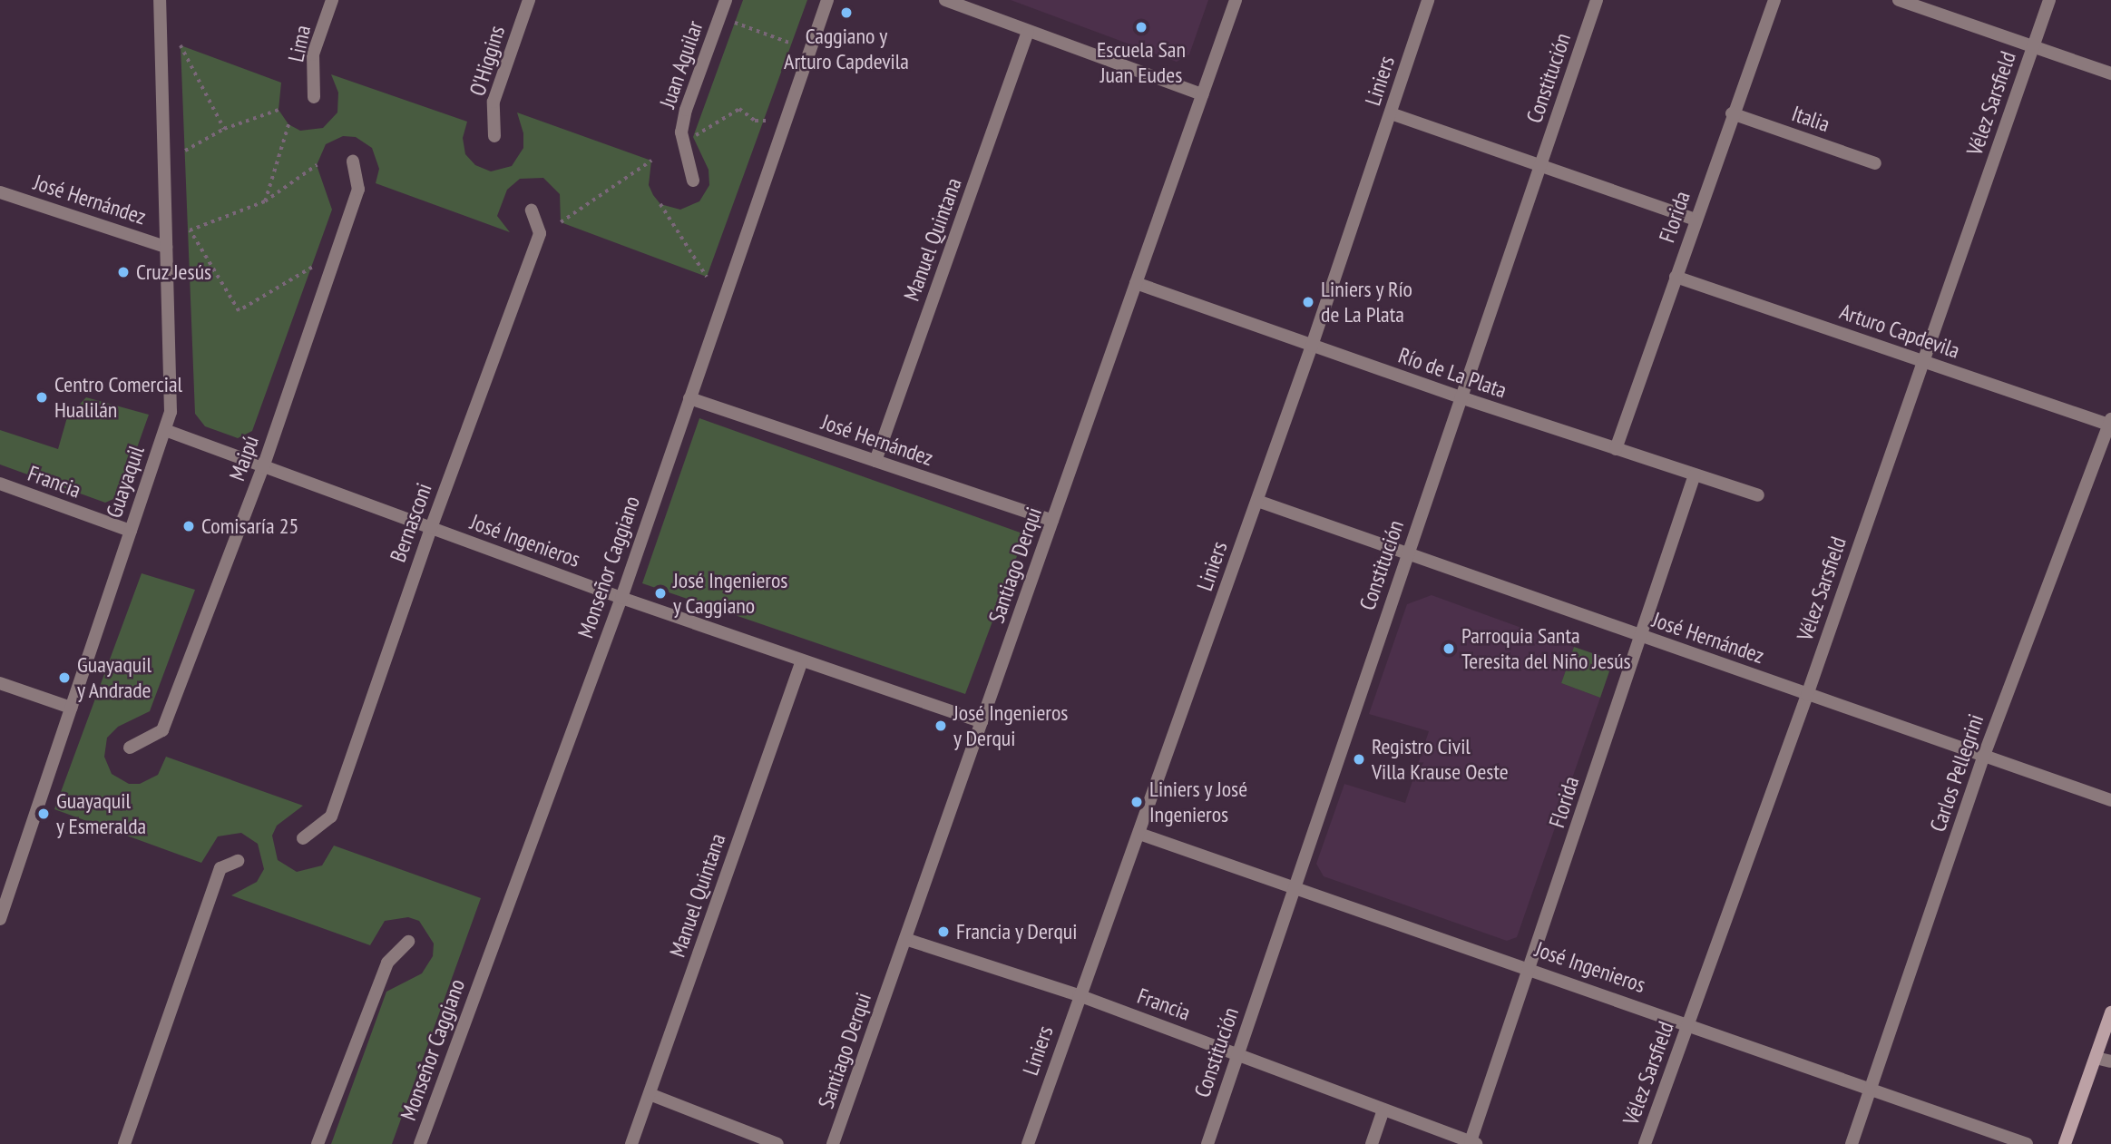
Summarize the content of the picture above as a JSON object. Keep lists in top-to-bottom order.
{
  "streets": {
    "street": [
      "Lima",
      "O'Higgins",
      "Juan Aguilar",
      "Constitución",
      "Liniers",
      "Vélez Sarsfield",
      "Italia",
      "José Hernández",
      "Florida",
      "Manuel Quintana",
      "Arturo Capdevila",
      "Río de La Plata",
      "Maipú",
      "Francia",
      "Guayaquil",
      "Bernasconi",
      "José Ingenieros",
      "Santiago Derqui",
      "Monseñor Caggiano",
      "Carlos Pellegrini"
    ]
  },
  "crossings": [
    ["Constitución", "José Hernández"],
    ["Constitución", "Río de La Plata"],
    ["Constitución", "Francia"],
    ["Constitución", "José Ingenieros"],
    ["Liniers", "José Hernández"],
    ["Liniers", "Río de La Plata"],
    ["Liniers", "Francia"],
    ["Liniers", "José Ingenieros"],
    ["Vélez Sarsfield", "José Hernández"],
    ["Vélez Sarsfield", "Arturo Capdevila"],
    ["Vélez Sarsfield", "José Ingenieros"],
    ["Italia", "Florida"],
    ["José Hernández", "Florida"],
    ["José Hernández", "Manuel Quintana"],
    ["José Hernández", "Guayaquil"],
    ["José Hernández", "Santiago Derqui"],
    ["José Hernández", "Monseñor Caggiano"],
    ["José Hernández", "Carlos Pellegrini"],
    ["Florida", "Arturo Capdevila"],
    ["Florida", "Río de La Plata"],
    ["Florida", "Francia"],
    ["Florida", "José Ingenieros"],
    ["Manuel Quintana", "José Ingenieros"],
    ["Arturo Capdevila", "Carlos Pellegrini"],
    ["Río de La Plata", "Santiago Derqui"],
    ["Maipú", "José Ingenieros"],
    ["Francia", "Guayaquil"],
    ["Francia", "Santiago Derqui"],
    ["Guayaquil", "José Ingenieros"],
    ["Bernasconi", "José Ingenieros"],
    ["José Ingenieros", "Santiago Derqui"],
    ["José Ingenieros", "Monseñor Caggiano"],
    ["José Ingenieros", "Carlos Pellegrini"]
  ],
  "places": [
    "Caggiano y Arturo Capdevila",
    "Escuela San Juan Eudes",
    "Cruz Jesús",
    "Liniers y Río de La Plata",
    "Centro Comercial Hualilán",
    "Comisaría 25",
    "José Ingenieros y Caggiano",
    "Parroquia Santa Teresita del Niño Jesús",
    "Guayaquil y Andrade",
    "José Ingenieros y Derqui",
    "Registro Civil Villa Krause Oeste",
    "Liniers y José Ingenieros",
    "Guayaquil y Esmeralda",
    "Francia y Derqui"
  ]
}
